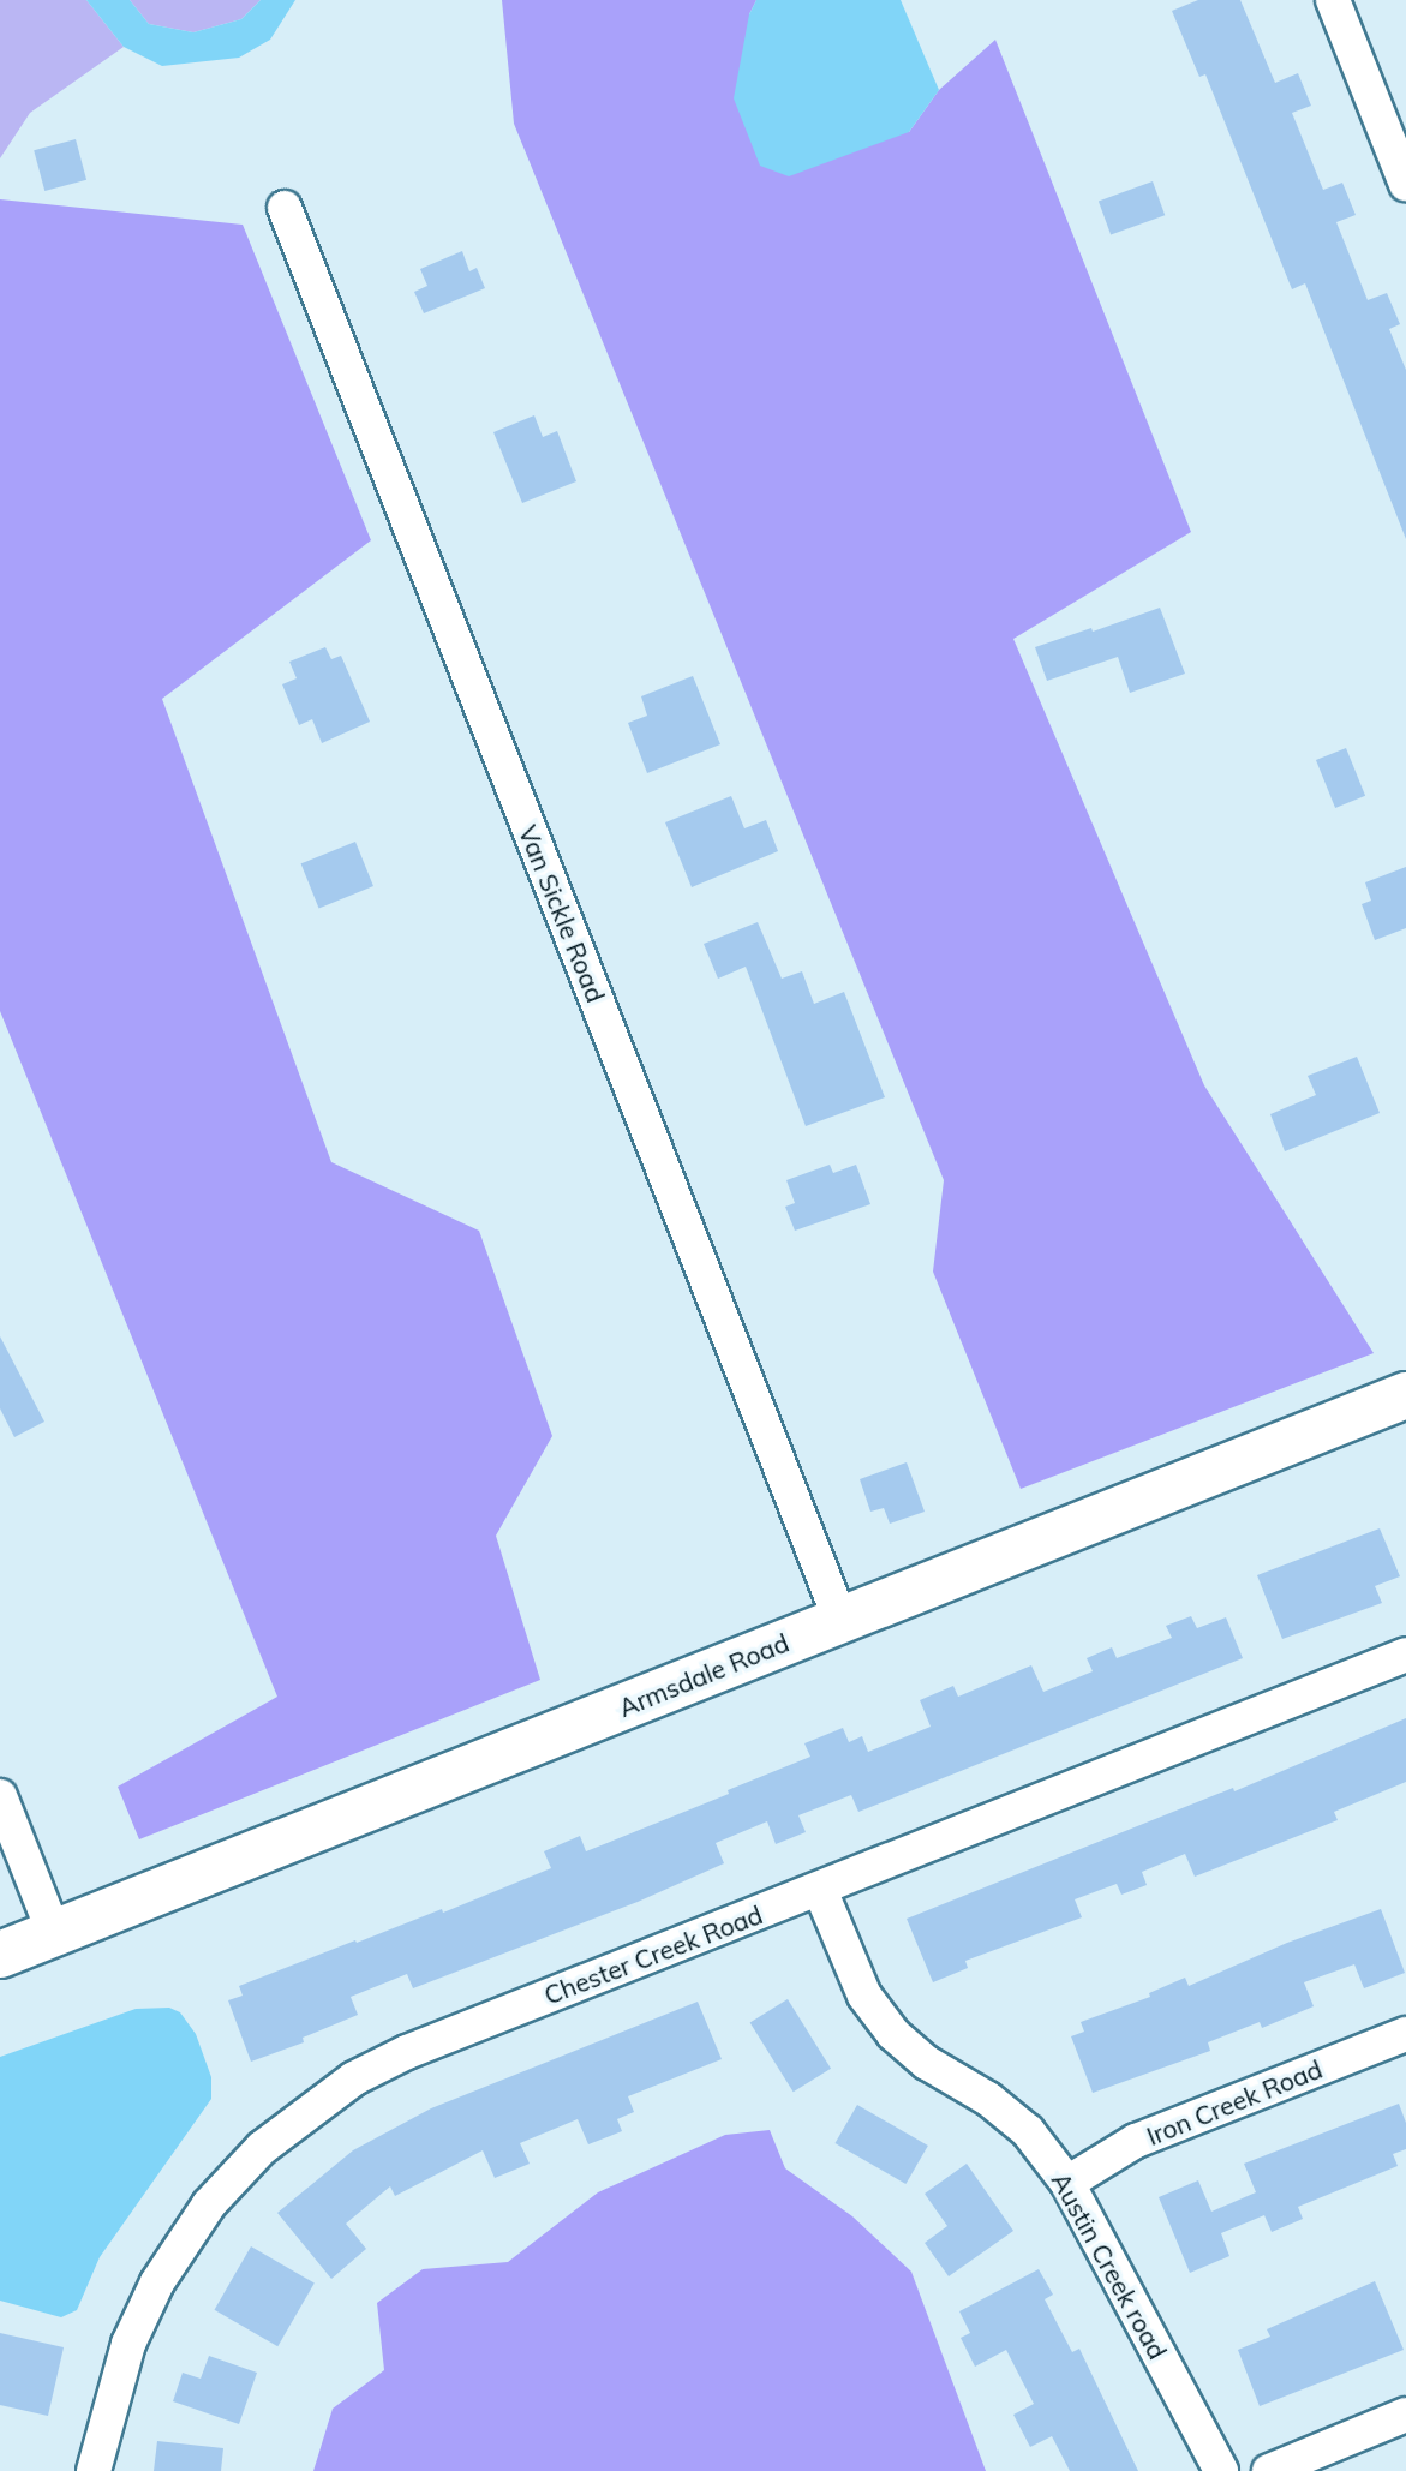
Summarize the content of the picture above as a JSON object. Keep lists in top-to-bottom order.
{
  "streets": {
    "street": [
      "Van Sickle Road",
      "Armsdale Road",
      "Chester Creek Road",
      "Iron Creek Road",
      "Austin Creek road"
    ]
  },
  "crossings": [
    ["Van Sickle Road", "Armsdale Road"],
    ["Chester Creek Road", "Austin Creek road"],
    ["Iron Creek Road", "Austin Creek road"]
  ]
}
